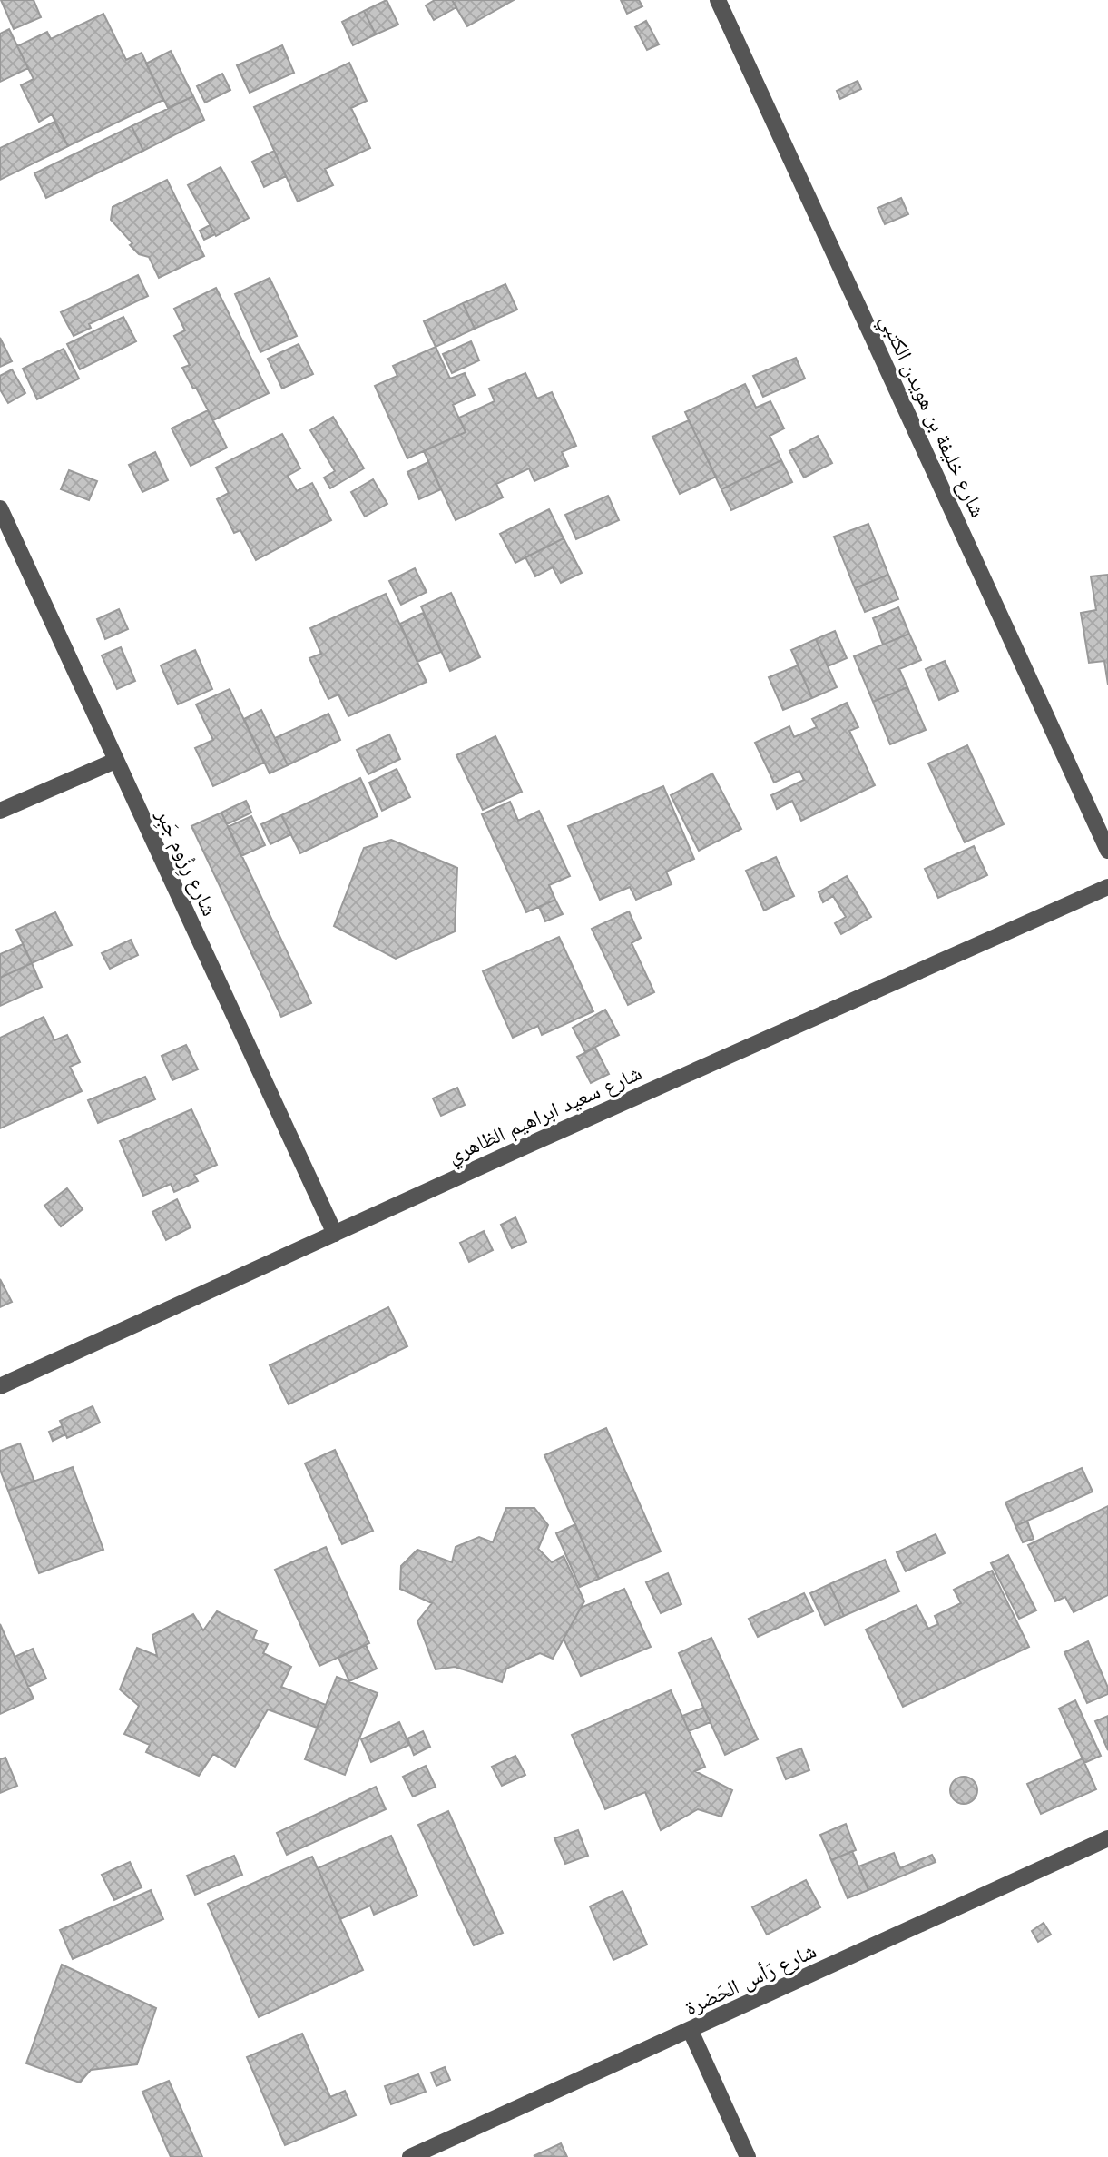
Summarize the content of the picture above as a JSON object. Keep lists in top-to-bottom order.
{
  "streets": {
    "street": [
      "شارع خليفة بن هويدن الكتبي",
      "شارع رِزُوم جَبِر",
      "شارع سعيد ابراهيم الظاهري",
      "شارع رَأس الحَضرة"
    ]
  },
  "crossings": [
    ["شارع رِزُوم جَبِر", "شارع سعيد ابراهيم الظاهري"]
  ]
}
